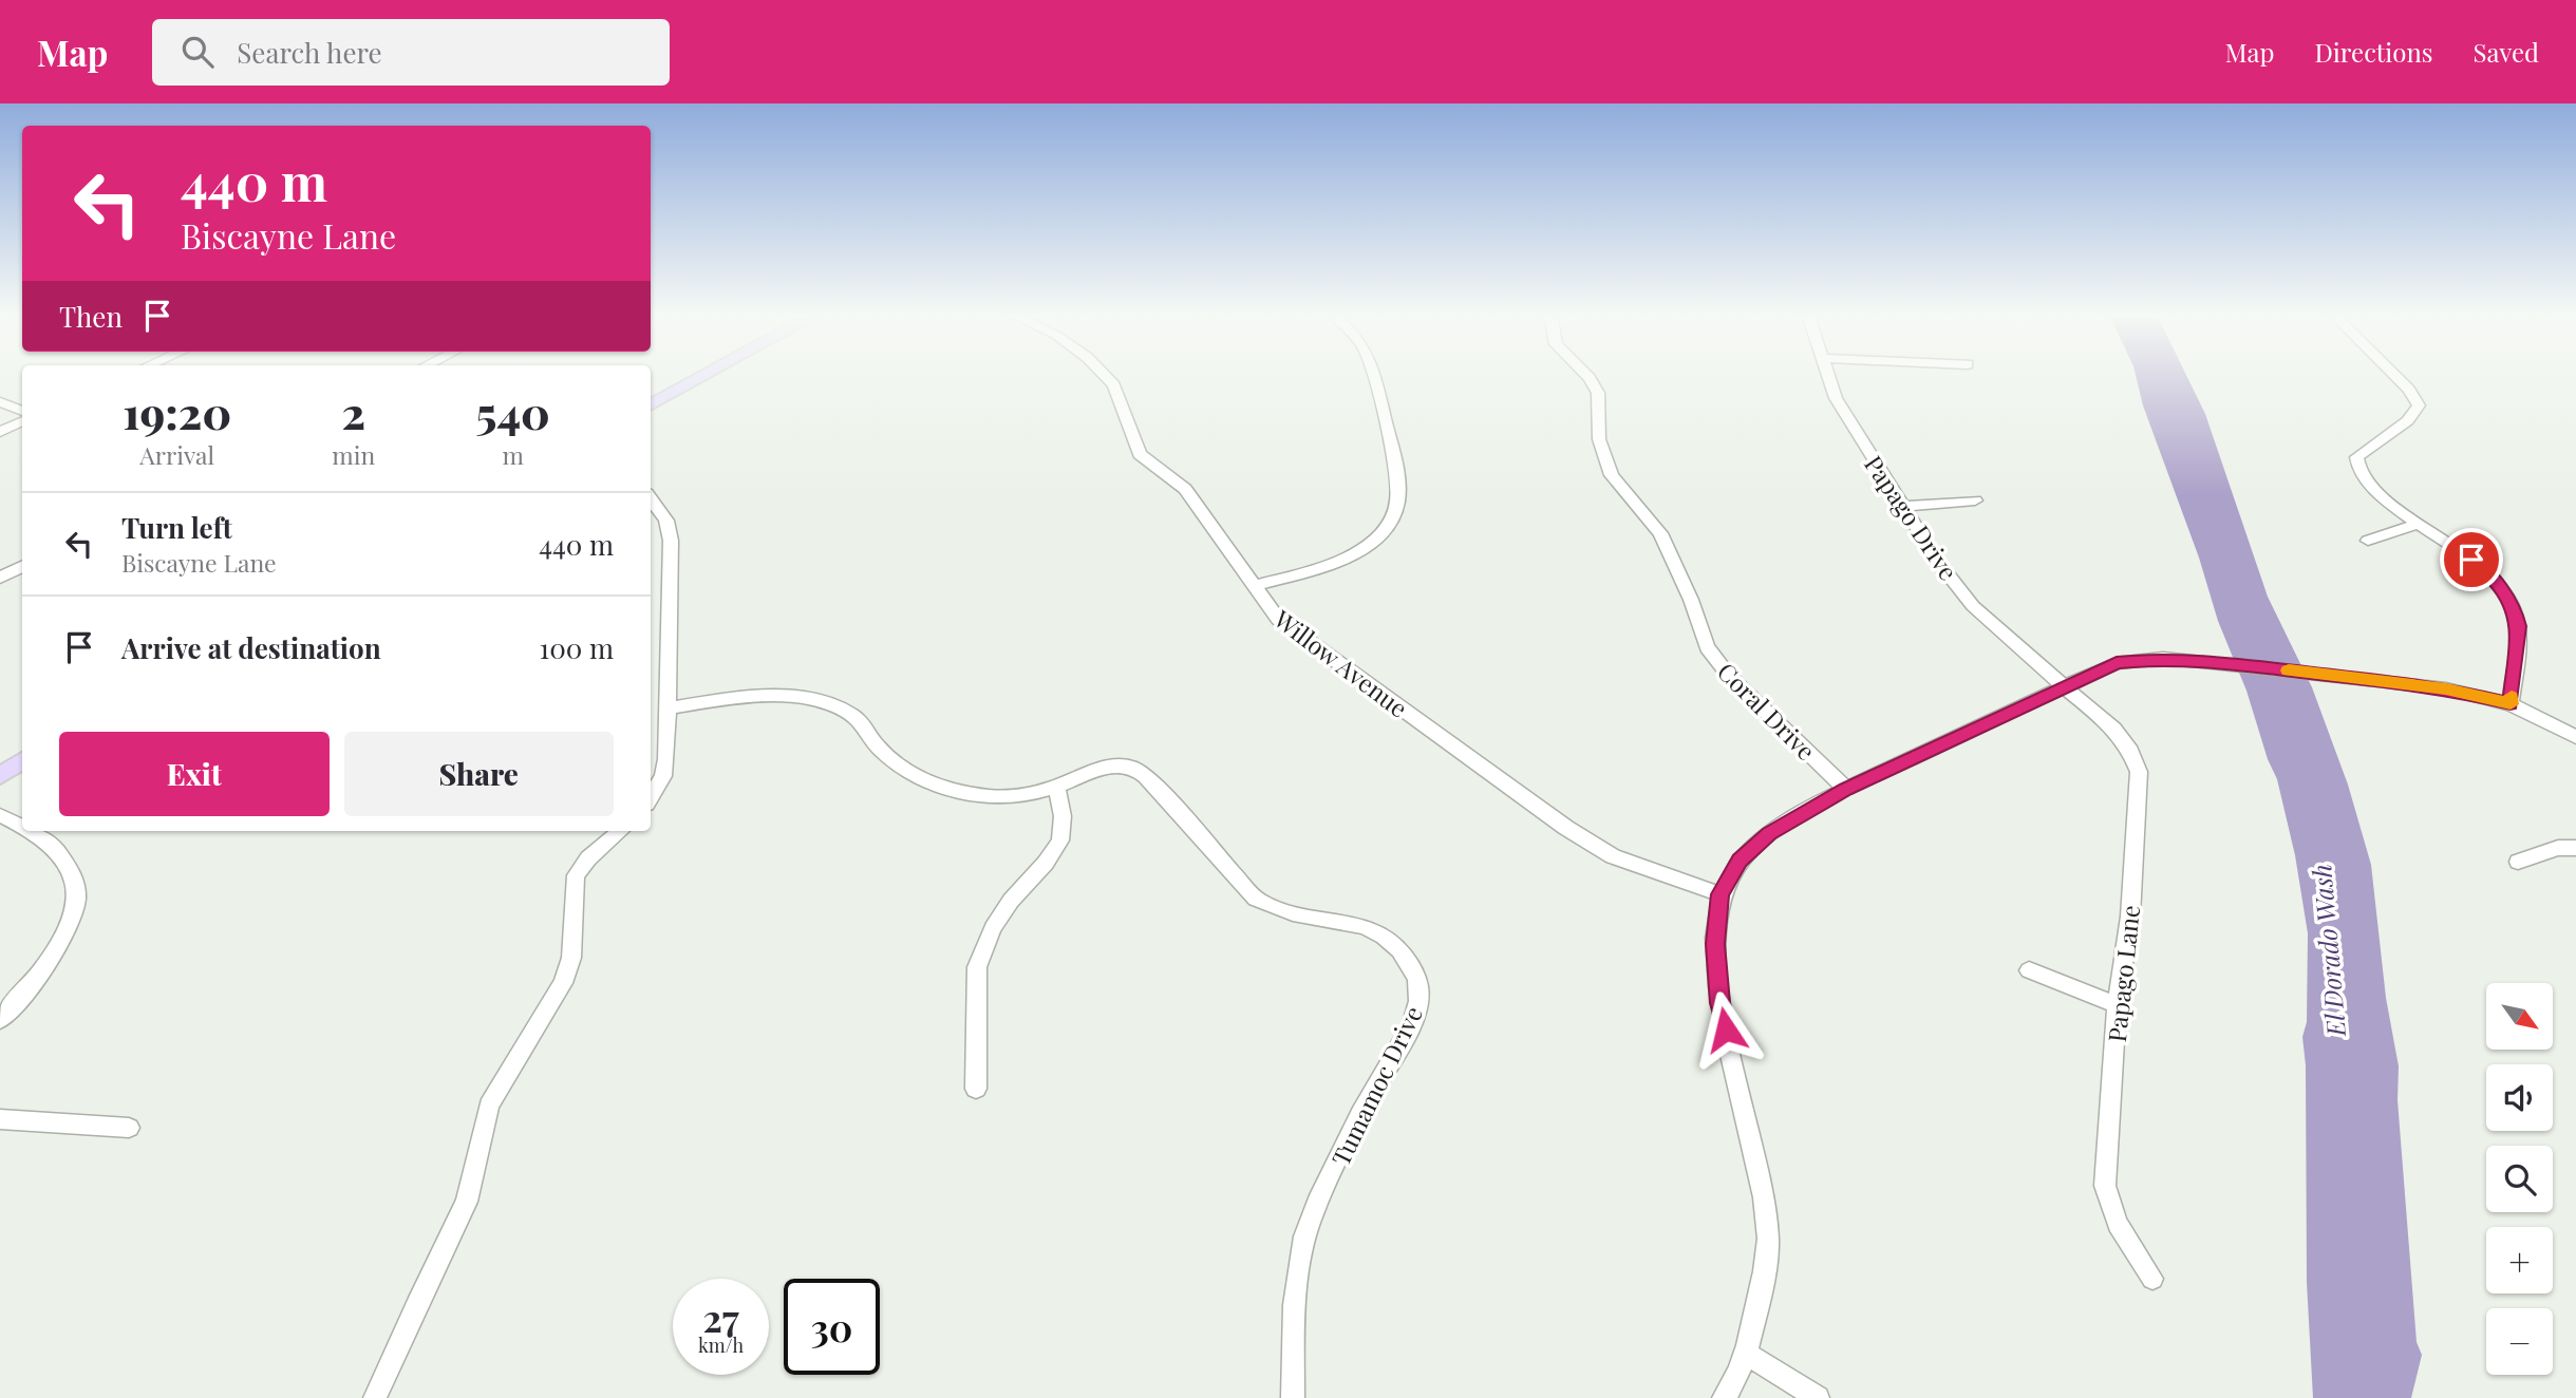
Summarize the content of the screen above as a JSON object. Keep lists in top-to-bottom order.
{
  "streets": {
    "street": [
      "Papago Drive",
      "Willow Avenue",
      "Coral Drive",
      "Papago Lane",
      "Tumamoc Drive"
    ]
  },
  "crossings": [
    ["Papago Drive", "Papago Lane"]
  ],
  "water": ["El Dorado Wash"],
  "north": "bottom right",
  "page": {
    "header": "Map",
    "search": "Search here",
    "nav": ["Map", "Directions", "Saved"],
    "turn": ["440 m", "Biscayne Lane"],
    "then": "Then",
    "eta": [
      "19:20",
      "Arrival",
      "2",
      "min",
      "540",
      "m"
    ],
    "list": [
      {
        "name": "Turn left",
        "note": "Biscayne Lane",
        "value": "440 m"
      },
      {
        "name": "Arrive at destination",
        "value": "100 m"
      }
    ],
    "buttons": ["Exit", "Share"],
    "map_buttons": ["+", "−"],
    "speed": "27 km/h",
    "limit": "30"
  }
}
